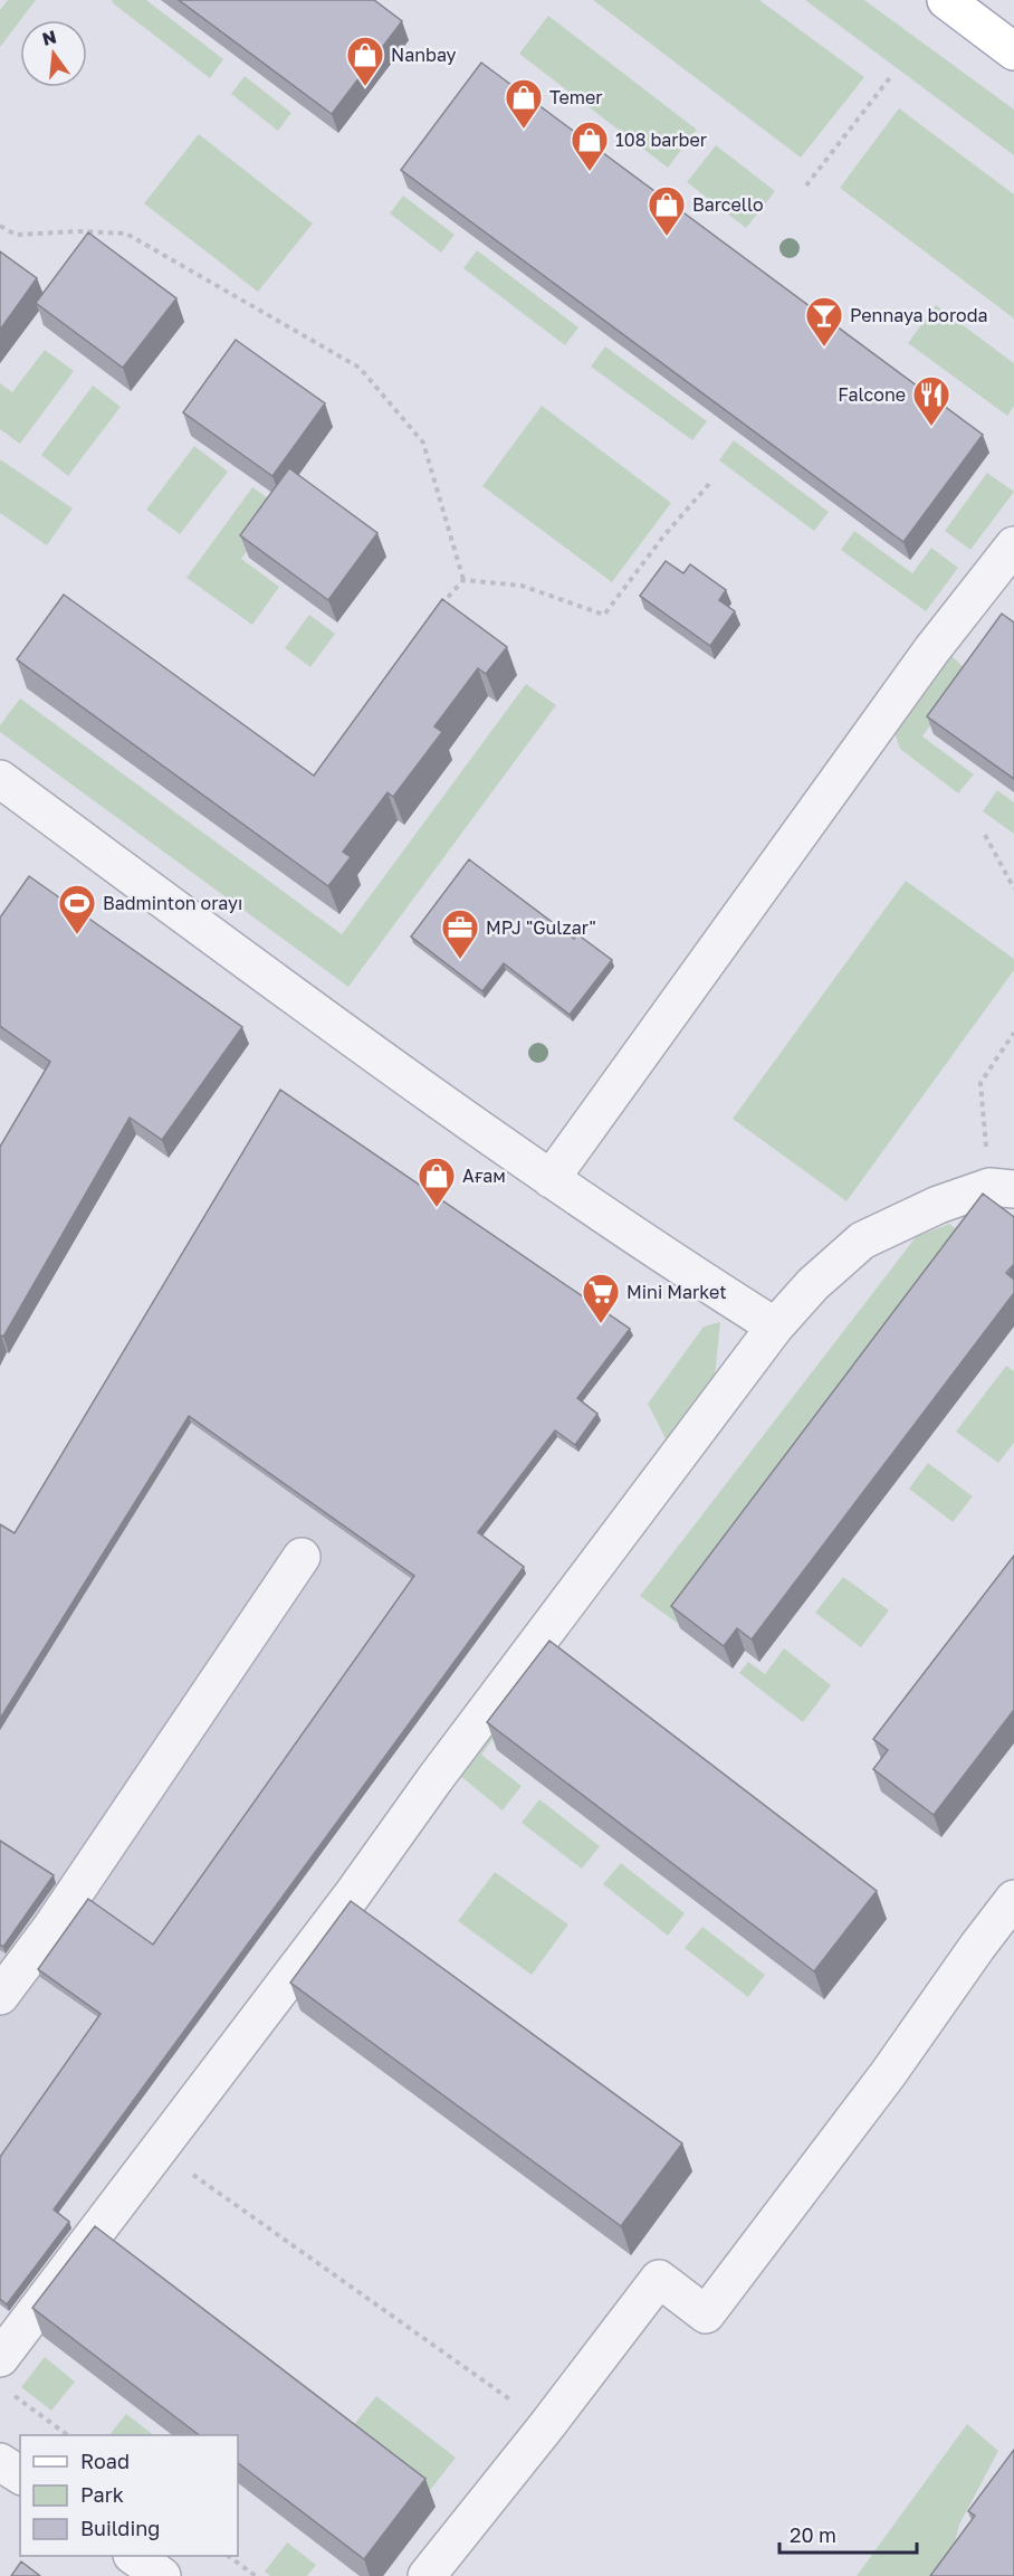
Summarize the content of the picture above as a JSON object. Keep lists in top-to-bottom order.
{
  "places": {
    "shop": [
      "Nanbay",
      "Temer",
      "108 barber",
      "Barcello",
      "Ағам"
    ],
    "bar": ["Pennaya boroda"],
    "restaurant": ["Falcone"],
    "sports": ["Badminton orayı"],
    "office": ["MPJ \"Gulzar\""],
    "supermarket": ["Mini Market"]
  },
  "legend": ["Road", "Park", "Building"],
  "scale_bar": "20 m",
  "north": "top"
}
